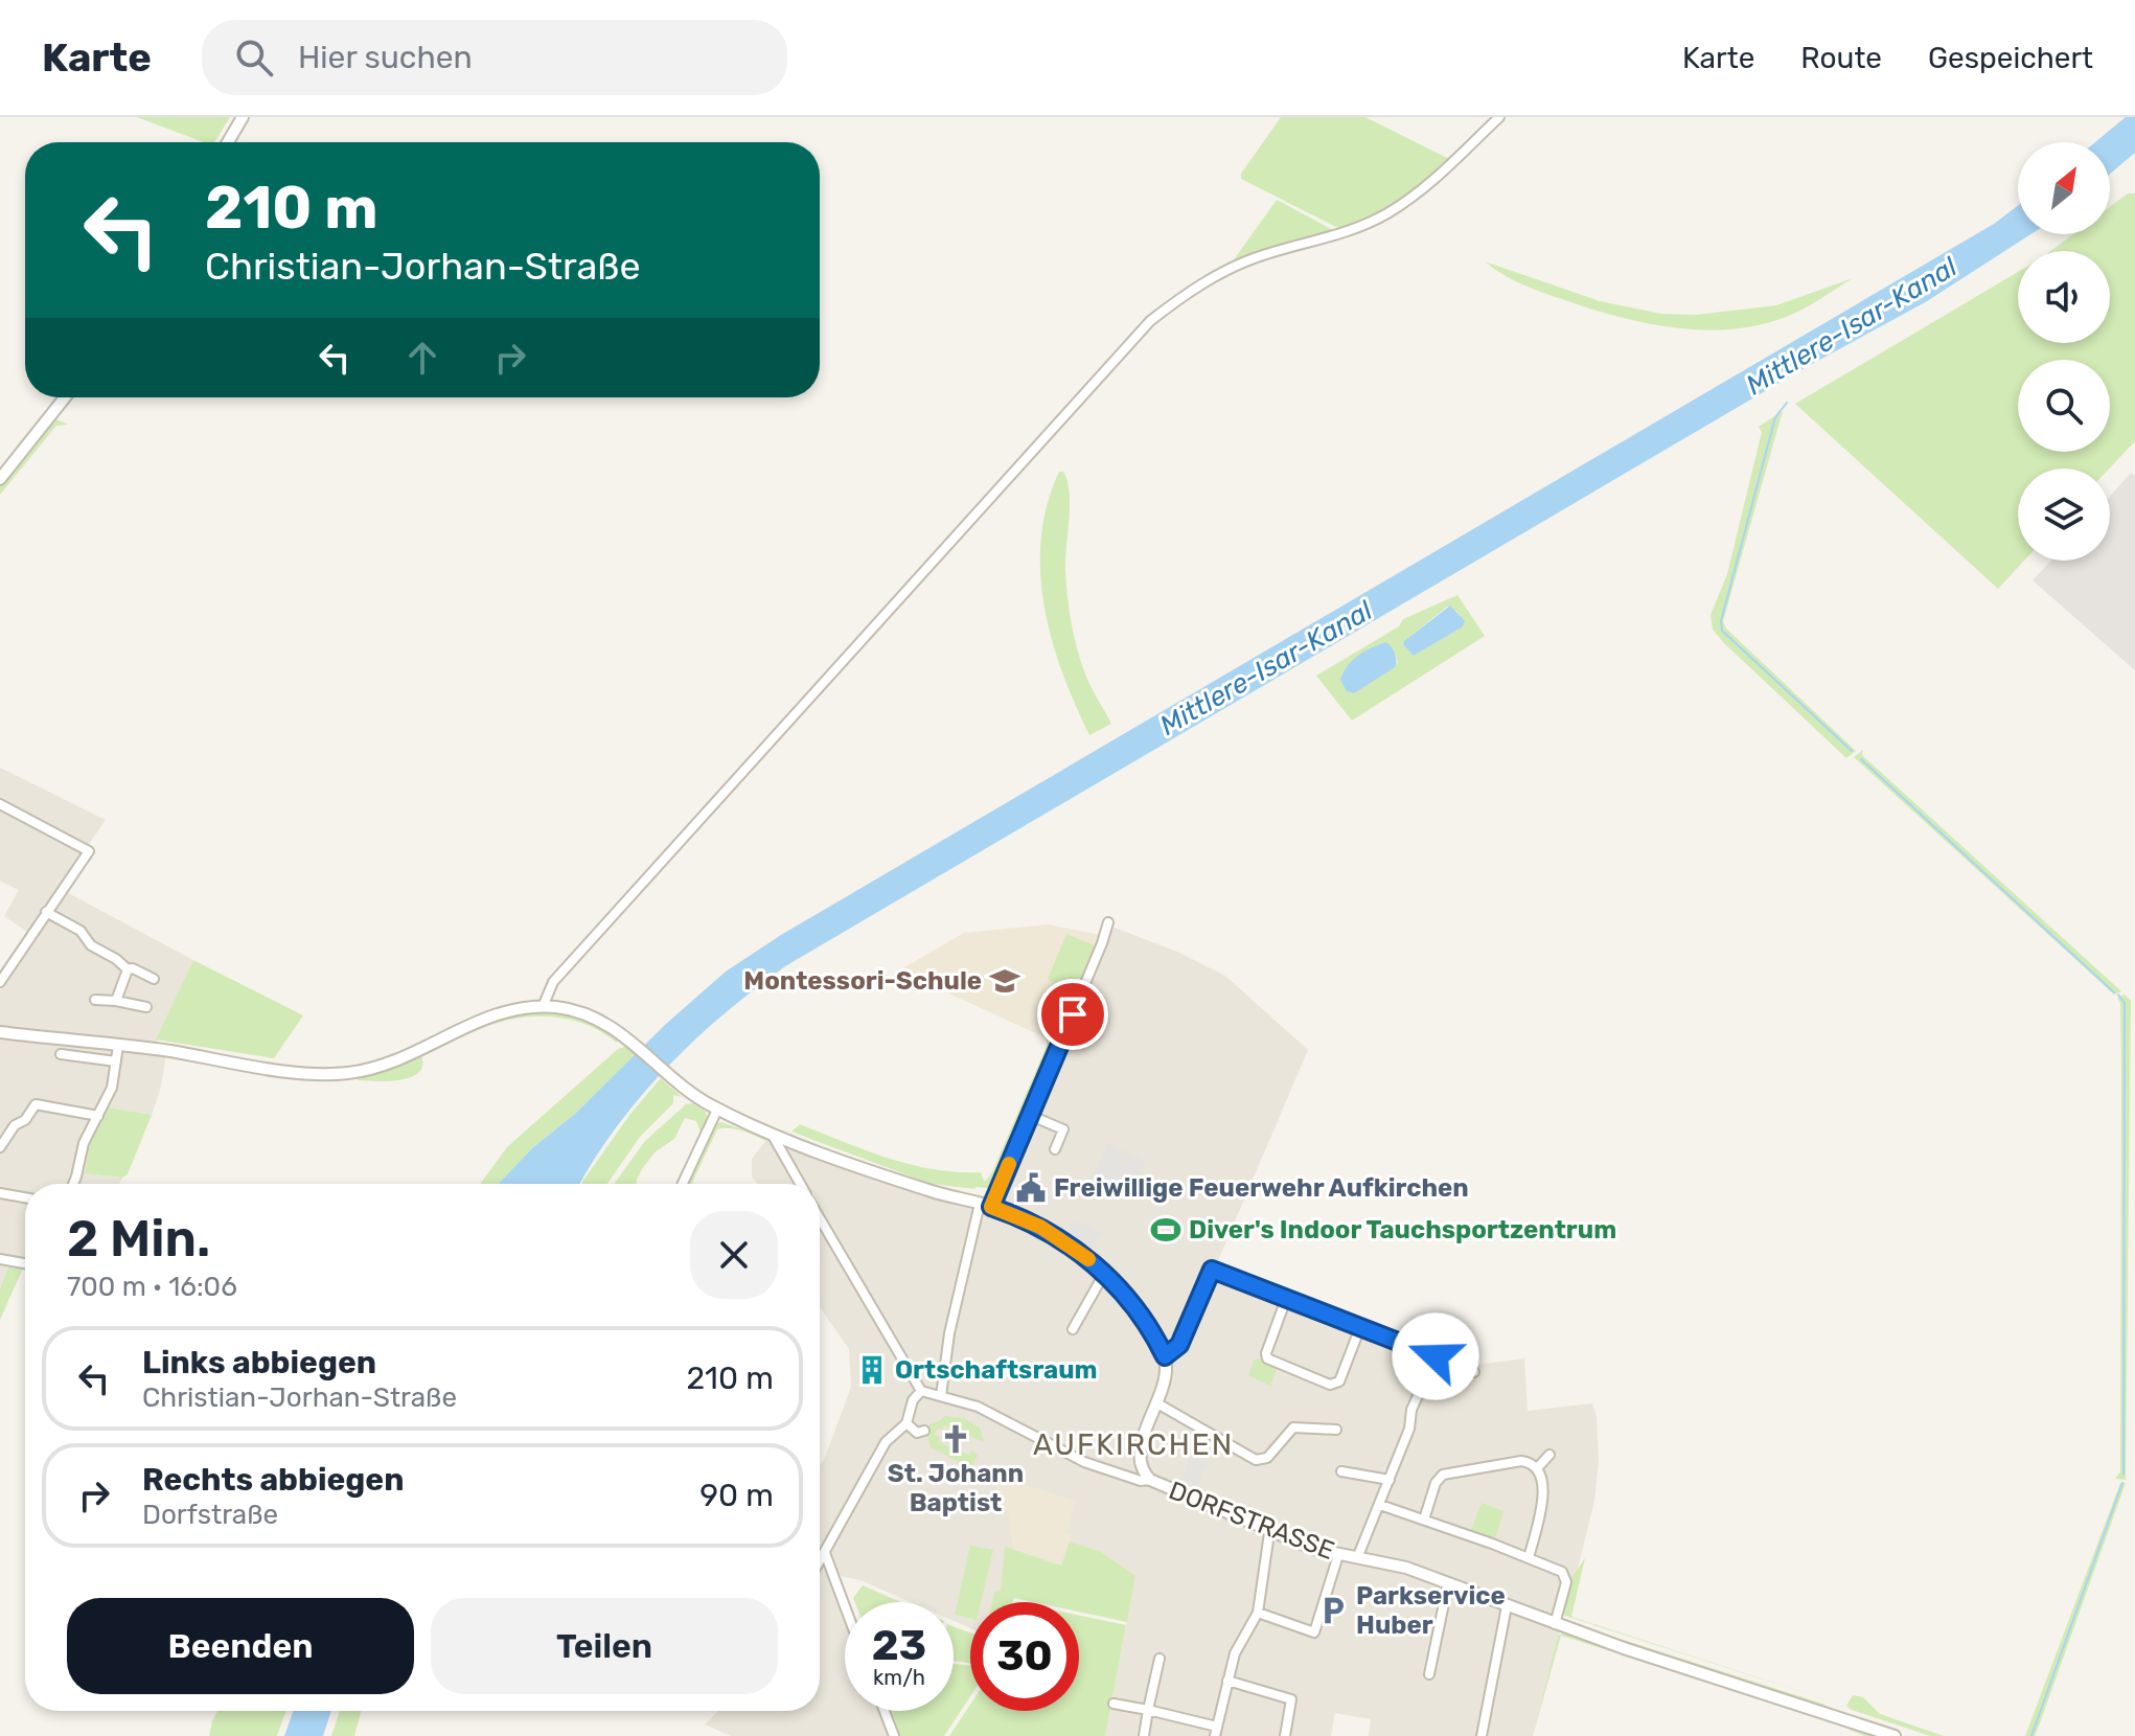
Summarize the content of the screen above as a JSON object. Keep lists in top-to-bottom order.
{
  "streets": {
    "street": ["DORFSTRASSE"]
  },
  "districts": ["AUFKIRCHEN"],
  "water": ["Mittlere-Isar-Kanal"],
  "places": {
    "school or university": ["Montessori-Schule"],
    "public building": ["Freiwillige Feuerwehr Aufkirchen"],
    "sports": ["Diver's Indoor Tauchsportzentrum"],
    "building": ["Ortschaftsraum"],
    "church": ["St. Johann Baptist"],
    "parking": ["Parkservice Huber"]
  },
  "north": "top right",
  "page": {
    "header": "Karte",
    "search": "Hier suchen",
    "nav": ["Karte", "Route", "Gespeichert"],
    "turn": ["210 m", "Christian-Jorhan-Straße"],
    "heading": ["2 Min.", "700 m · 16:06"],
    "list": [
      {
        "name": "Links abbiegen",
        "note": "Christian-Jorhan-Straße",
        "value": "210 m"
      },
      {
        "name": "Rechts abbiegen",
        "note": "Dorfstraße",
        "value": "90 m"
      }
    ],
    "buttons": ["Beenden", "Teilen"],
    "speed": "23 km/h",
    "limit": "30"
  }
}
